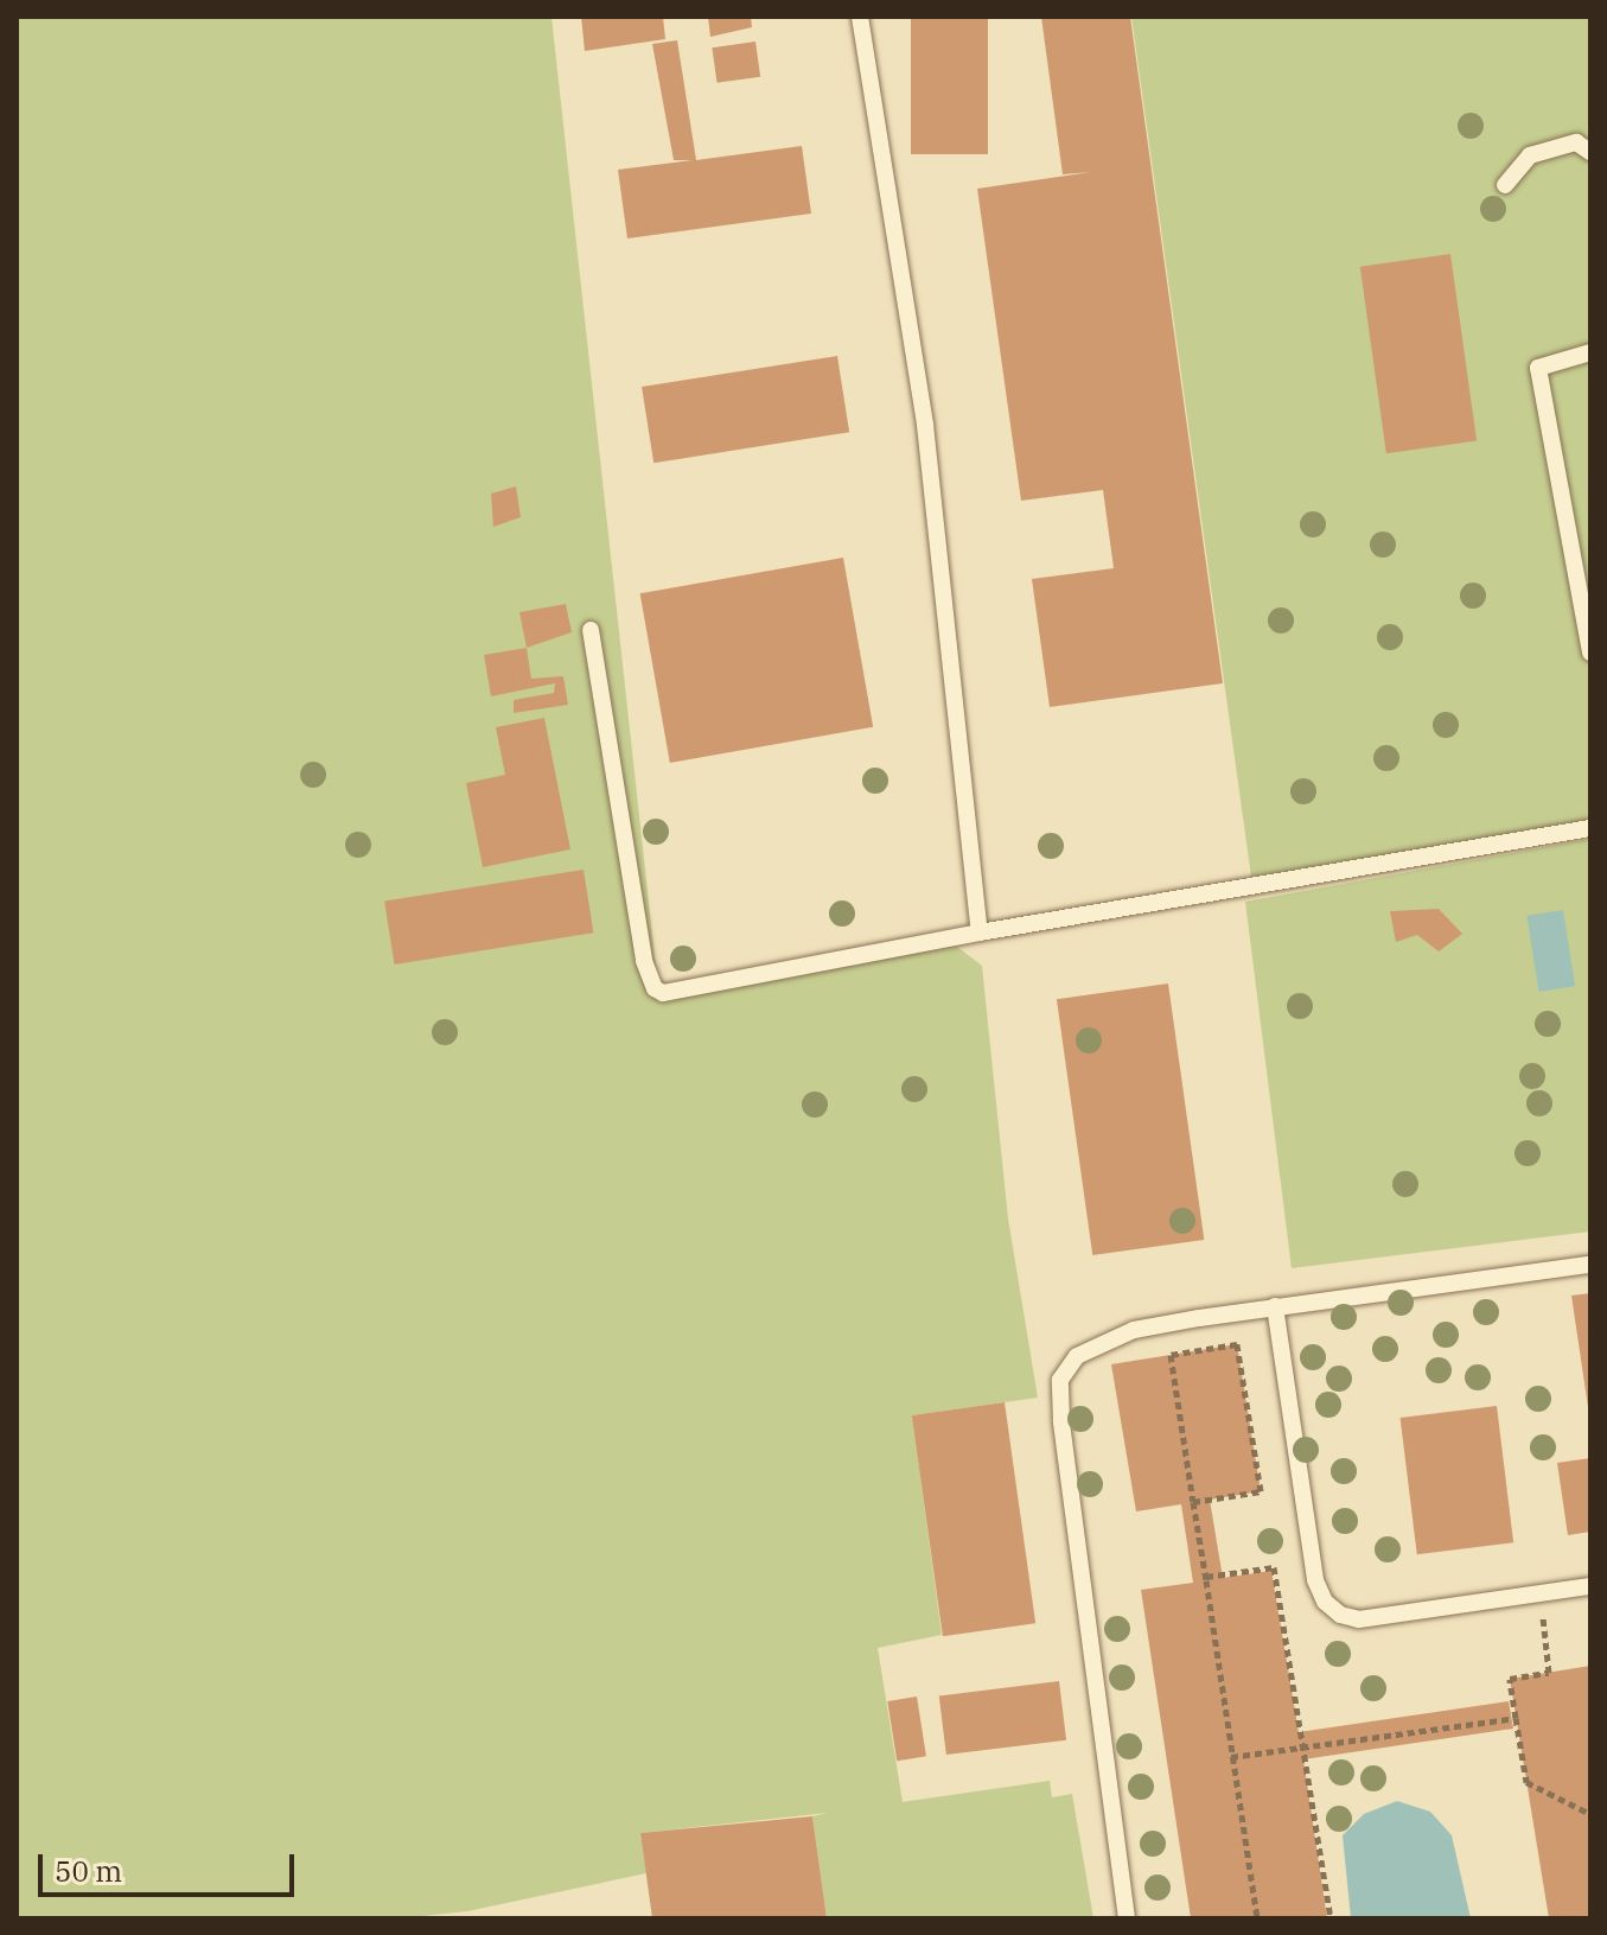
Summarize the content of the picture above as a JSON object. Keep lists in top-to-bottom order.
{
  "scale_bar": "50 m"
}
